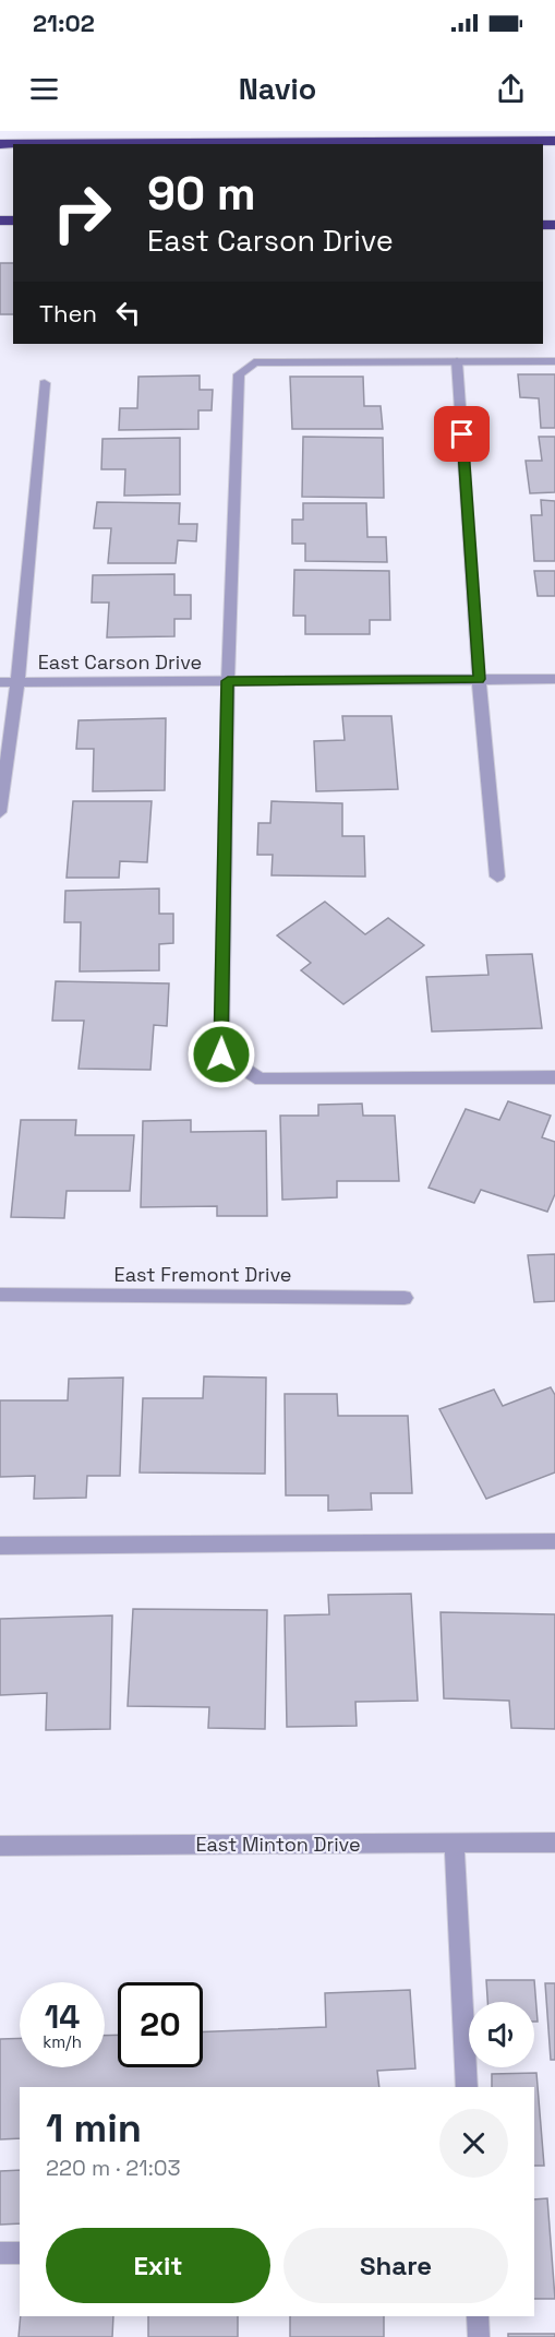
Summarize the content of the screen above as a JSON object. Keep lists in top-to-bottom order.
{
  "streets": {
    "street": ["East Carson Drive", "East Fremont Drive", "East Minton Drive"]
  },
  "page": {
    "status": "21:02",
    "header": "Navio",
    "turn": ["90 m", "East Carson Drive"],
    "then": "Then",
    "speed": "14 km/h",
    "limit": "20",
    "heading": ["1 min", "220 m · 21:03"],
    "buttons": ["Exit", "Share"]
  }
}
